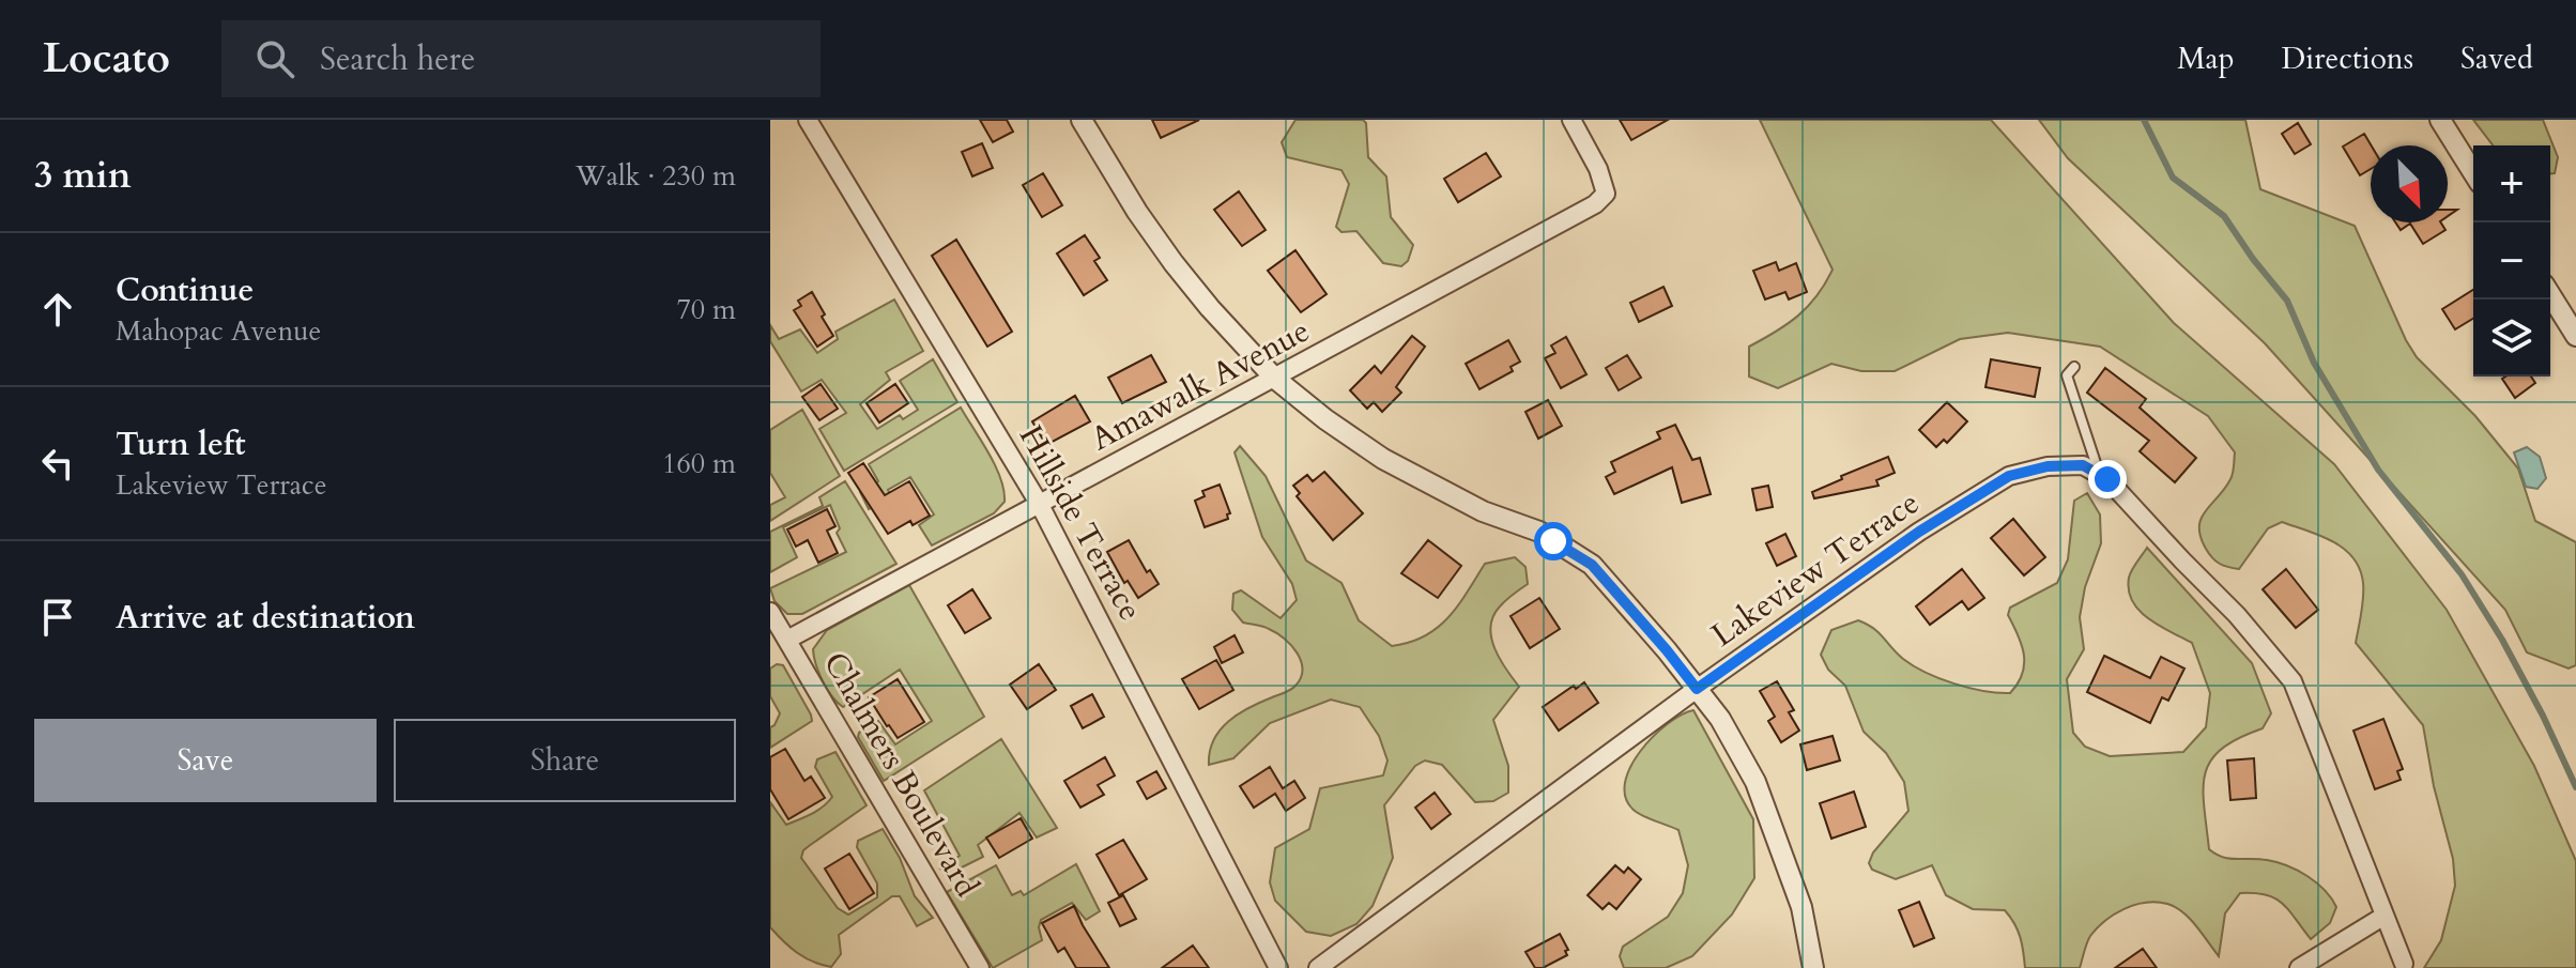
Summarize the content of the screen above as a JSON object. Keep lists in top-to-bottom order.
{
  "streets": {
    "street": [
      "Amawalk Avenue",
      "Hillside Terrace",
      "Lakeview Terrace",
      "Chalmers Boulevard"
    ]
  },
  "crossings": [
    ["Amawalk Avenue", "Hillside Terrace"],
    ["Amawalk Avenue", "Chalmers Boulevard"]
  ],
  "north": "bottom right",
  "page": {
    "header": "Locato",
    "search": "Search here",
    "nav": ["Map", "Directions", "Saved"],
    "heading": ["3 min", "Walk · 230 m"],
    "map_buttons": ["+", "−"],
    "list": [
      ["Continue", "Mahopac Avenue", "70 m"],
      ["Turn left", "Lakeview Terrace", "160 m"],
      "Arrive at destination"
    ],
    "buttons": ["Save", "Share"]
  }
}
